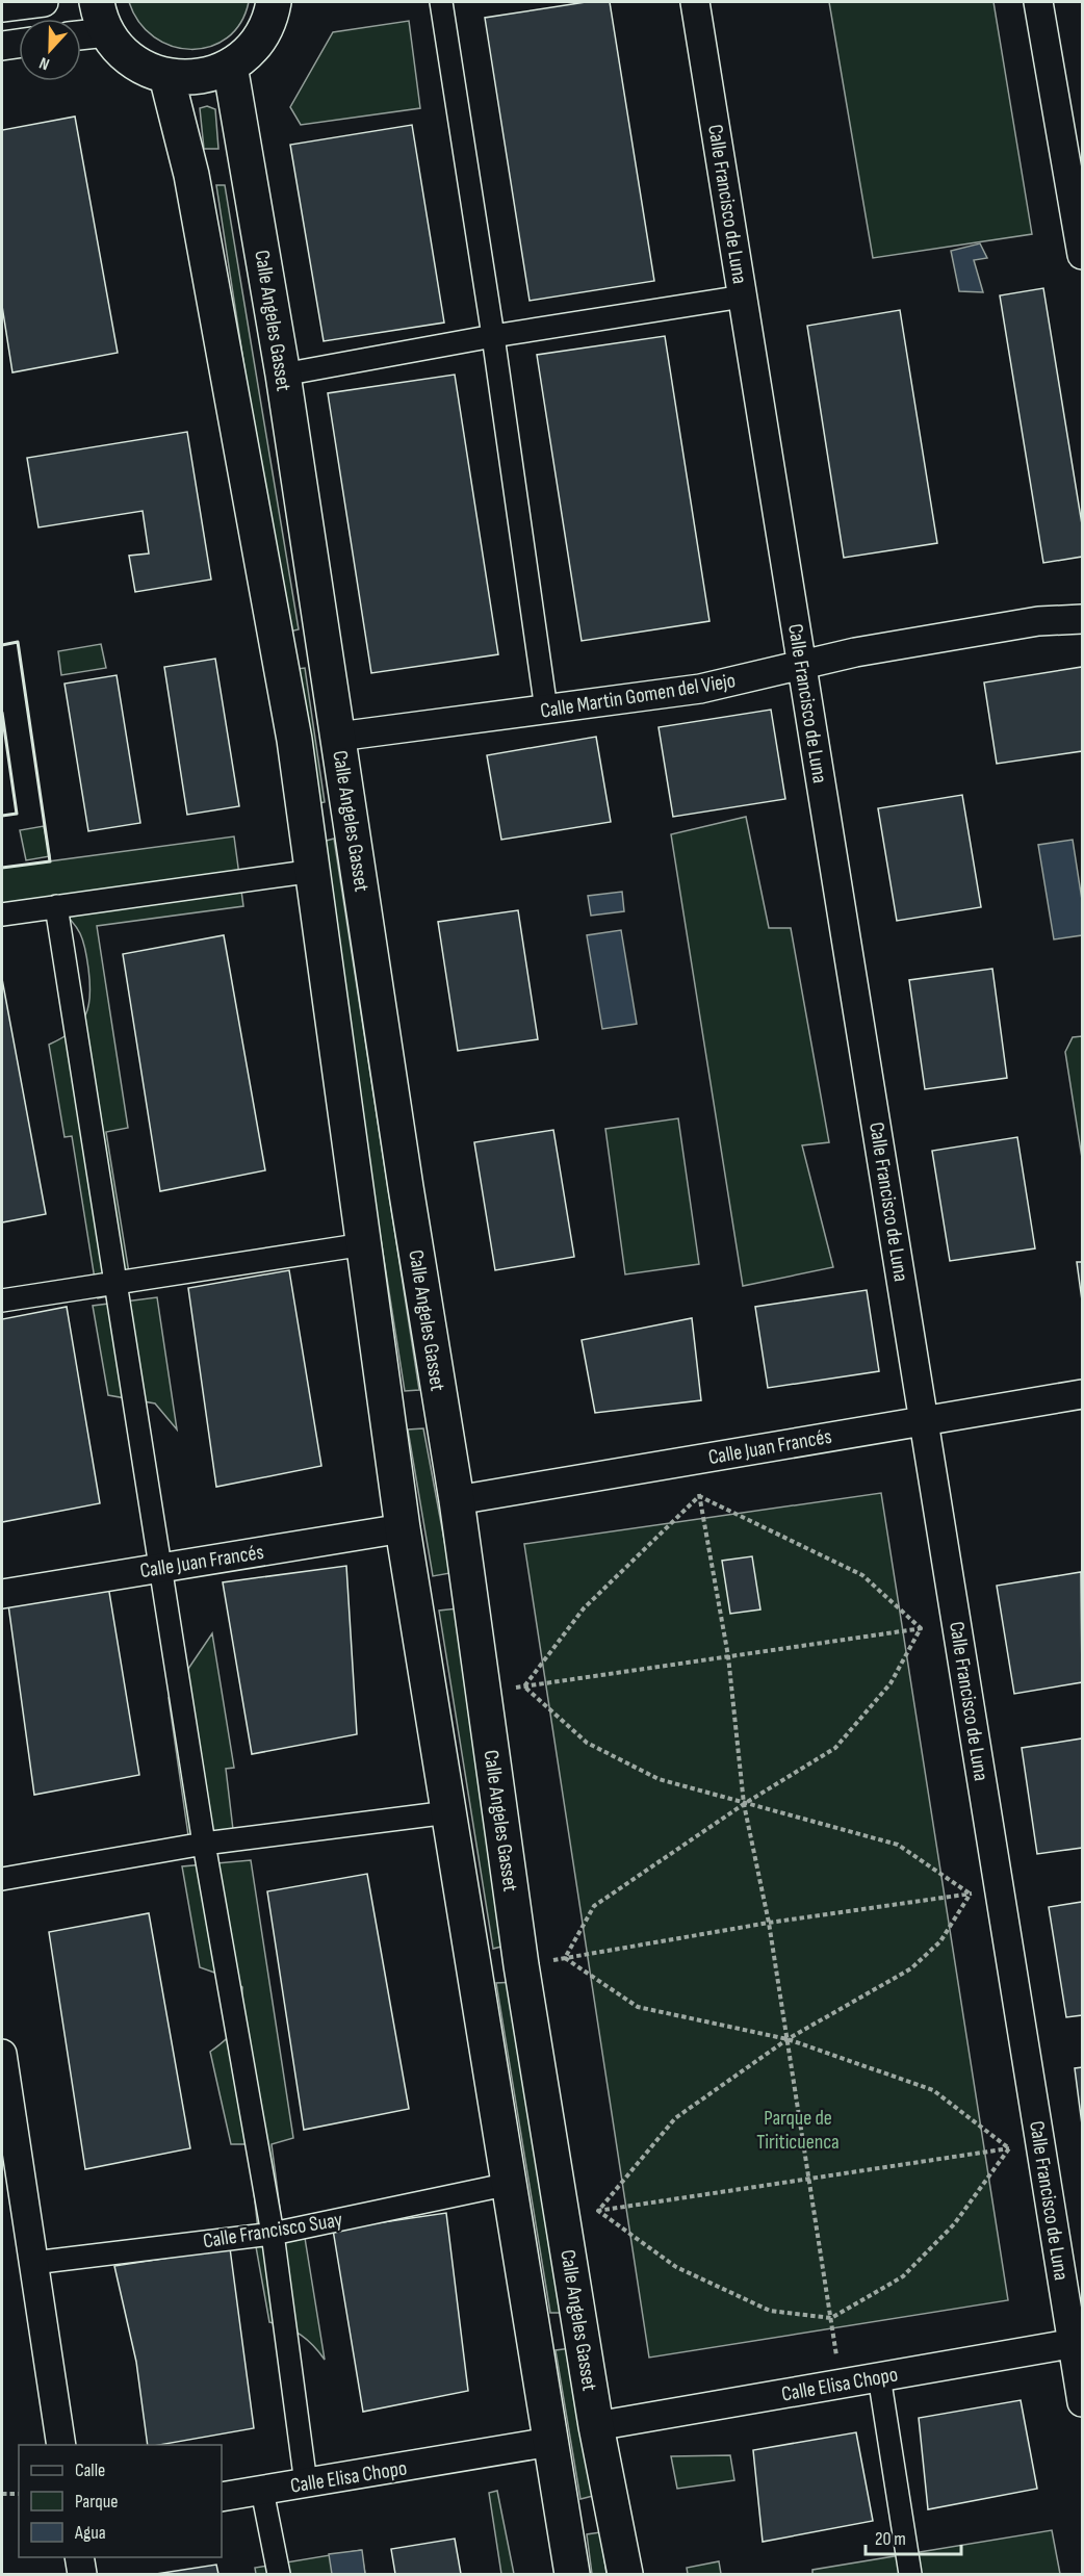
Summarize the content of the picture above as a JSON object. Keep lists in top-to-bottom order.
{
  "streets": {
    "street": [
      "Calle Francisco de Luna",
      "Calle Angeles Gasset",
      "Calle Martin Gomen del Viejo",
      "Calle Juan Francés",
      "Calle Francisco Suay",
      "Calle Elisa Chopo"
    ]
  },
  "crossings": [
    ["Calle Francisco de Luna", "Calle Martin Gomen del Viejo"],
    ["Calle Francisco de Luna", "Calle Juan Francés"],
    ["Calle Francisco de Luna", "Calle Elisa Chopo"],
    ["Calle Angeles Gasset", "Calle Martin Gomen del Viejo"],
    ["Calle Angeles Gasset", "Calle Juan Francés"],
    ["Calle Angeles Gasset", "Calle Elisa Chopo"]
  ],
  "parks": ["Parque de Tiriticuenca"],
  "legend": ["Calle", "Parque", "Agua"],
  "scale_bar": "20 m",
  "north": "bottom"
}
